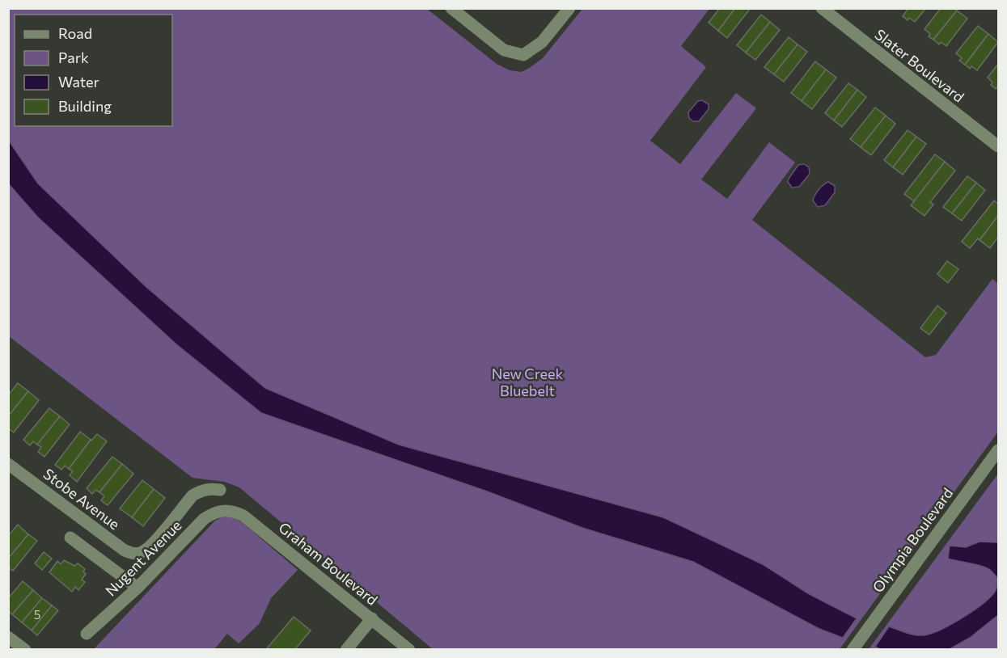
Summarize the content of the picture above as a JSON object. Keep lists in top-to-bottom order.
{
  "streets": {
    "street": [
      "Slater Boulevard",
      "Stobe Avenue",
      "Olympia Boulevard",
      "Nugent Avenue",
      "Graham Boulevard"
    ]
  },
  "crossings": [
    ["Stobe Avenue", "Nugent Avenue"],
    ["Nugent Avenue", "Graham Boulevard"]
  ],
  "parks": ["New Creek Bluebelt"],
  "house_numbers": ["5"],
  "legend": [
    "Road",
    "Park",
    "Water",
    "Building"
  ]
}
